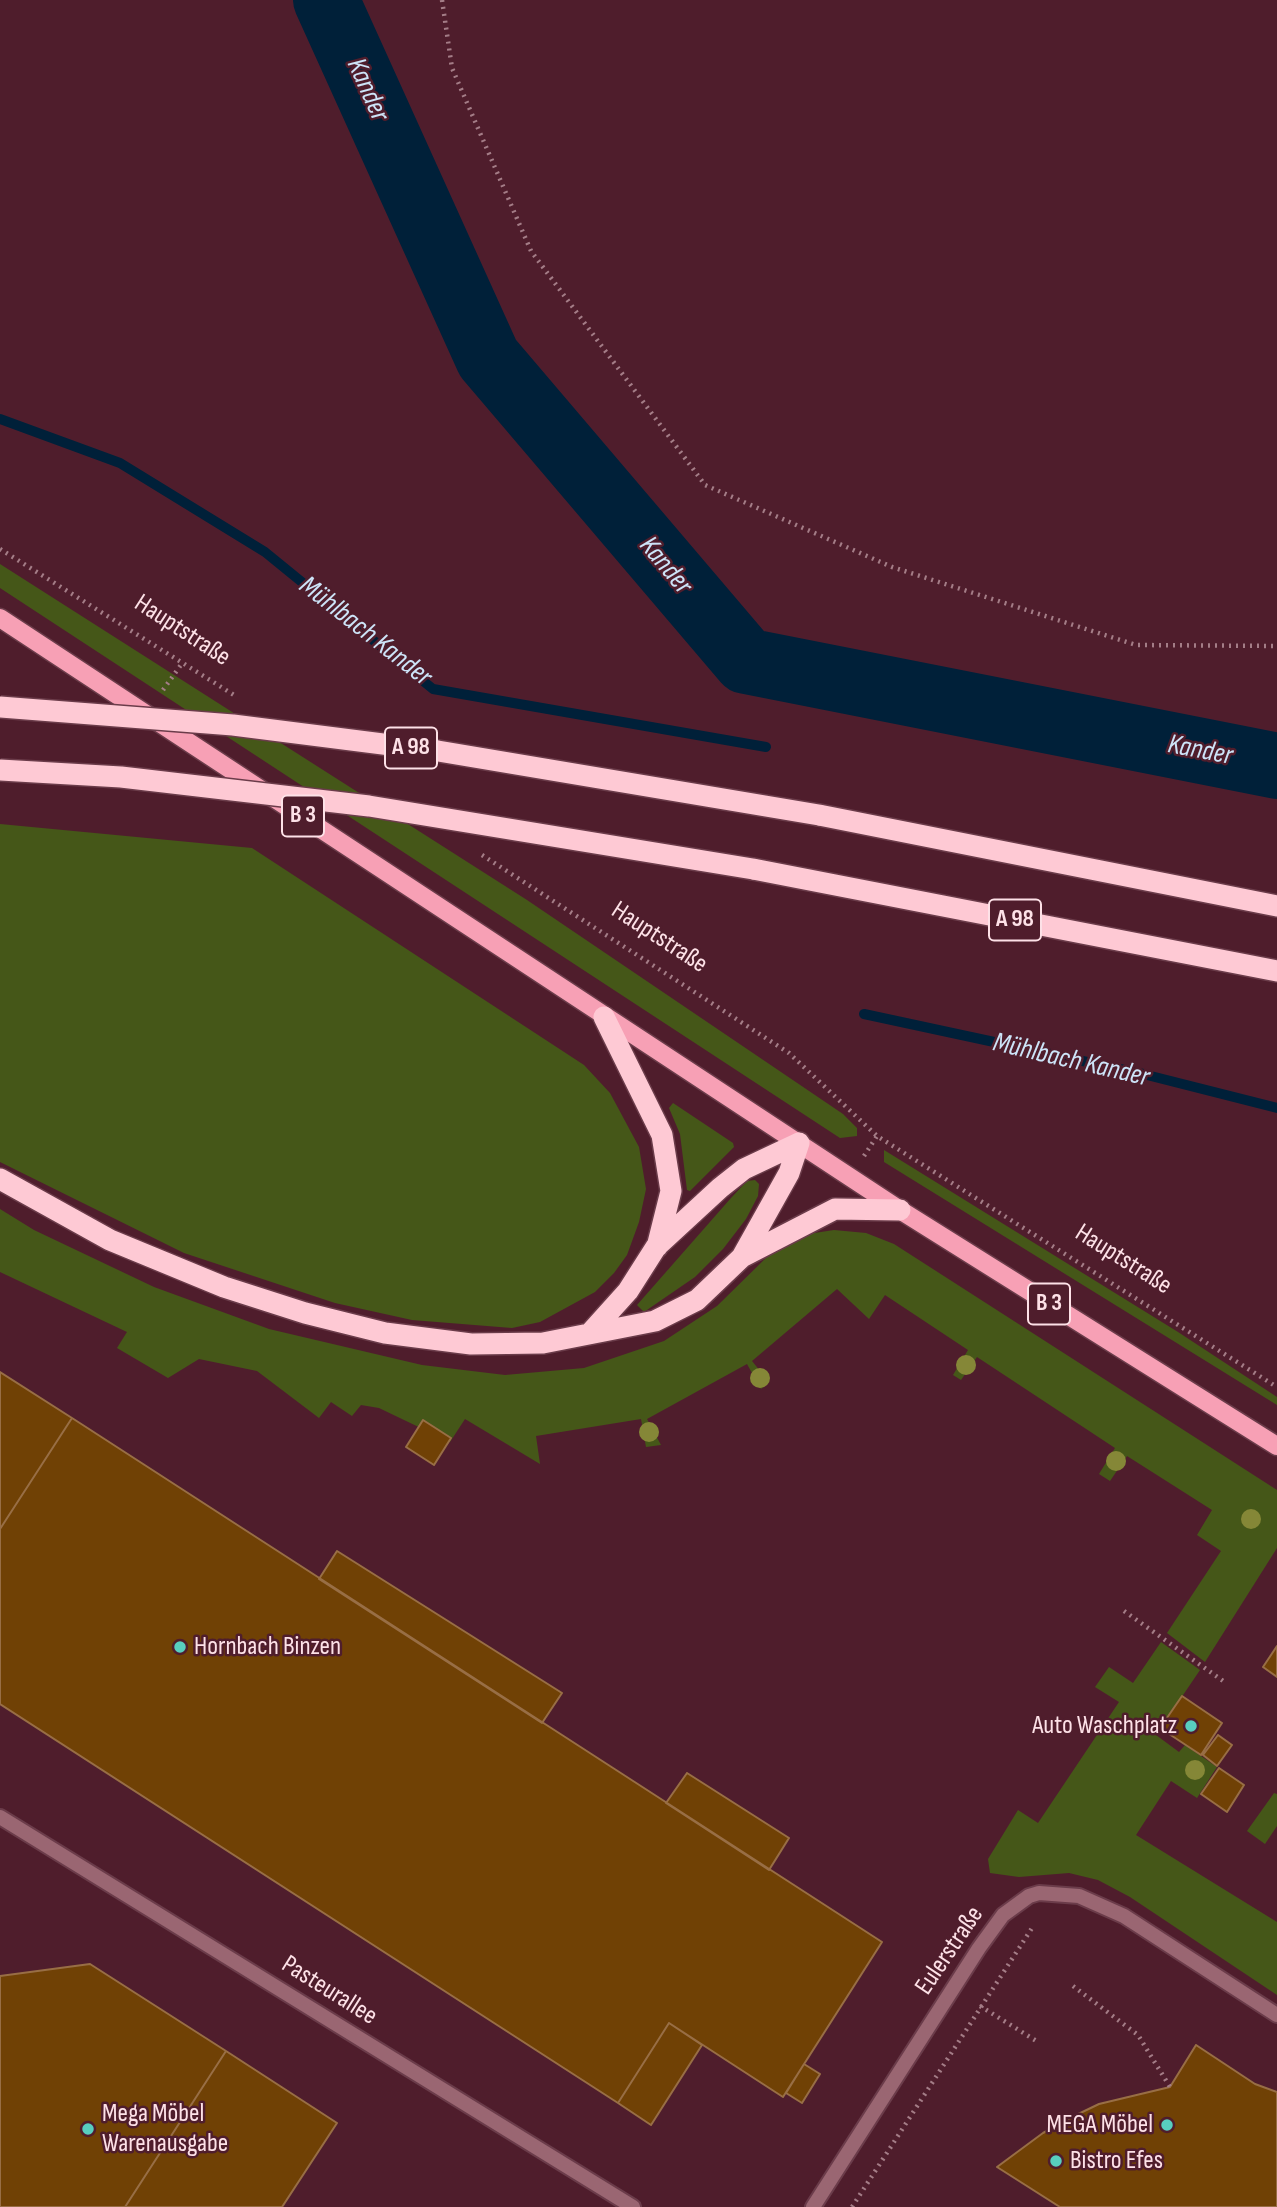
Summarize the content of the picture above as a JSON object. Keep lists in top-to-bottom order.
{
  "streets": {
    "highway": ["A 98"],
    "main road": ["B 3"],
    "street": ["Eulerstraße", "Pasteurallee"],
    "path": ["Hauptstraße"]
  },
  "water": ["Kander", "Mühlbach Kander"],
  "places": [
    "Hornbach Binzen",
    "Auto Waschplatz",
    "MEGA Möbel",
    "Mega Möbel Warenausgabe",
    "Bistro Efes"
  ]
}
